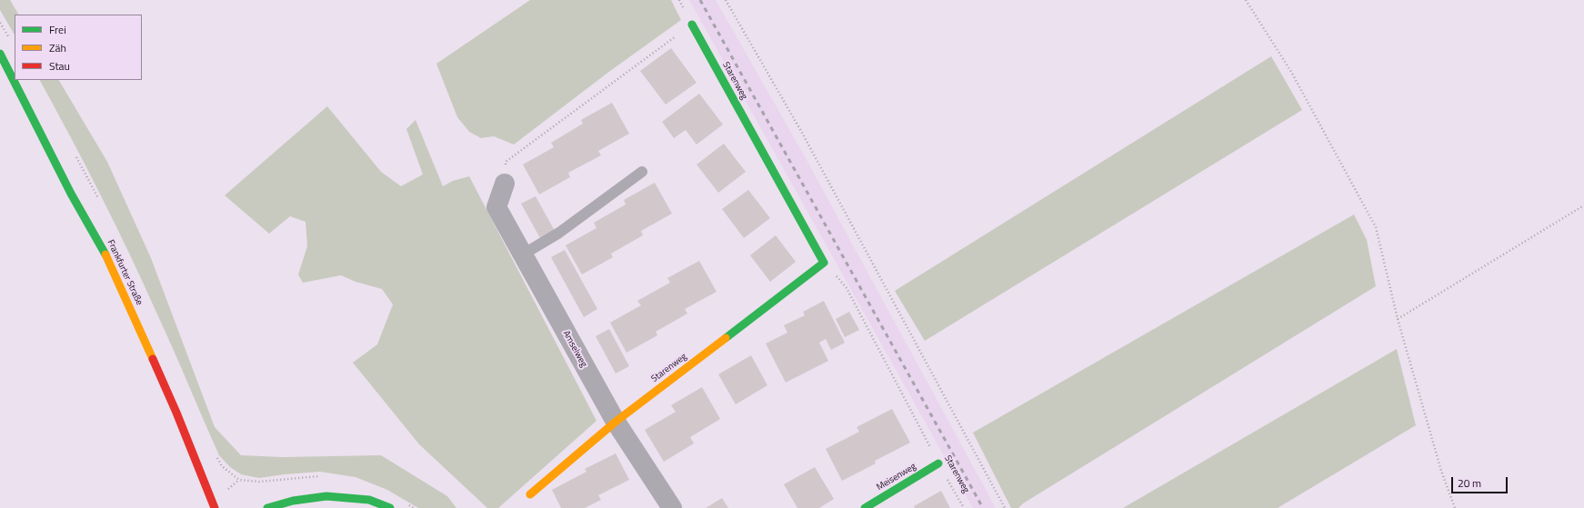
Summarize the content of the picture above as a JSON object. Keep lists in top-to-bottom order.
{
  "streets": {
    "street": [
      "Starenweg",
      "Frankfurter Straße",
      "Amselweg",
      "Meisenweg"
    ]
  },
  "crossings": [
    ["Starenweg", "Amselweg"],
    ["Starenweg", "Meisenweg"]
  ],
  "legend": ["Frei", "Zäh", "Stau"],
  "scale_bar": "20 m"
}
